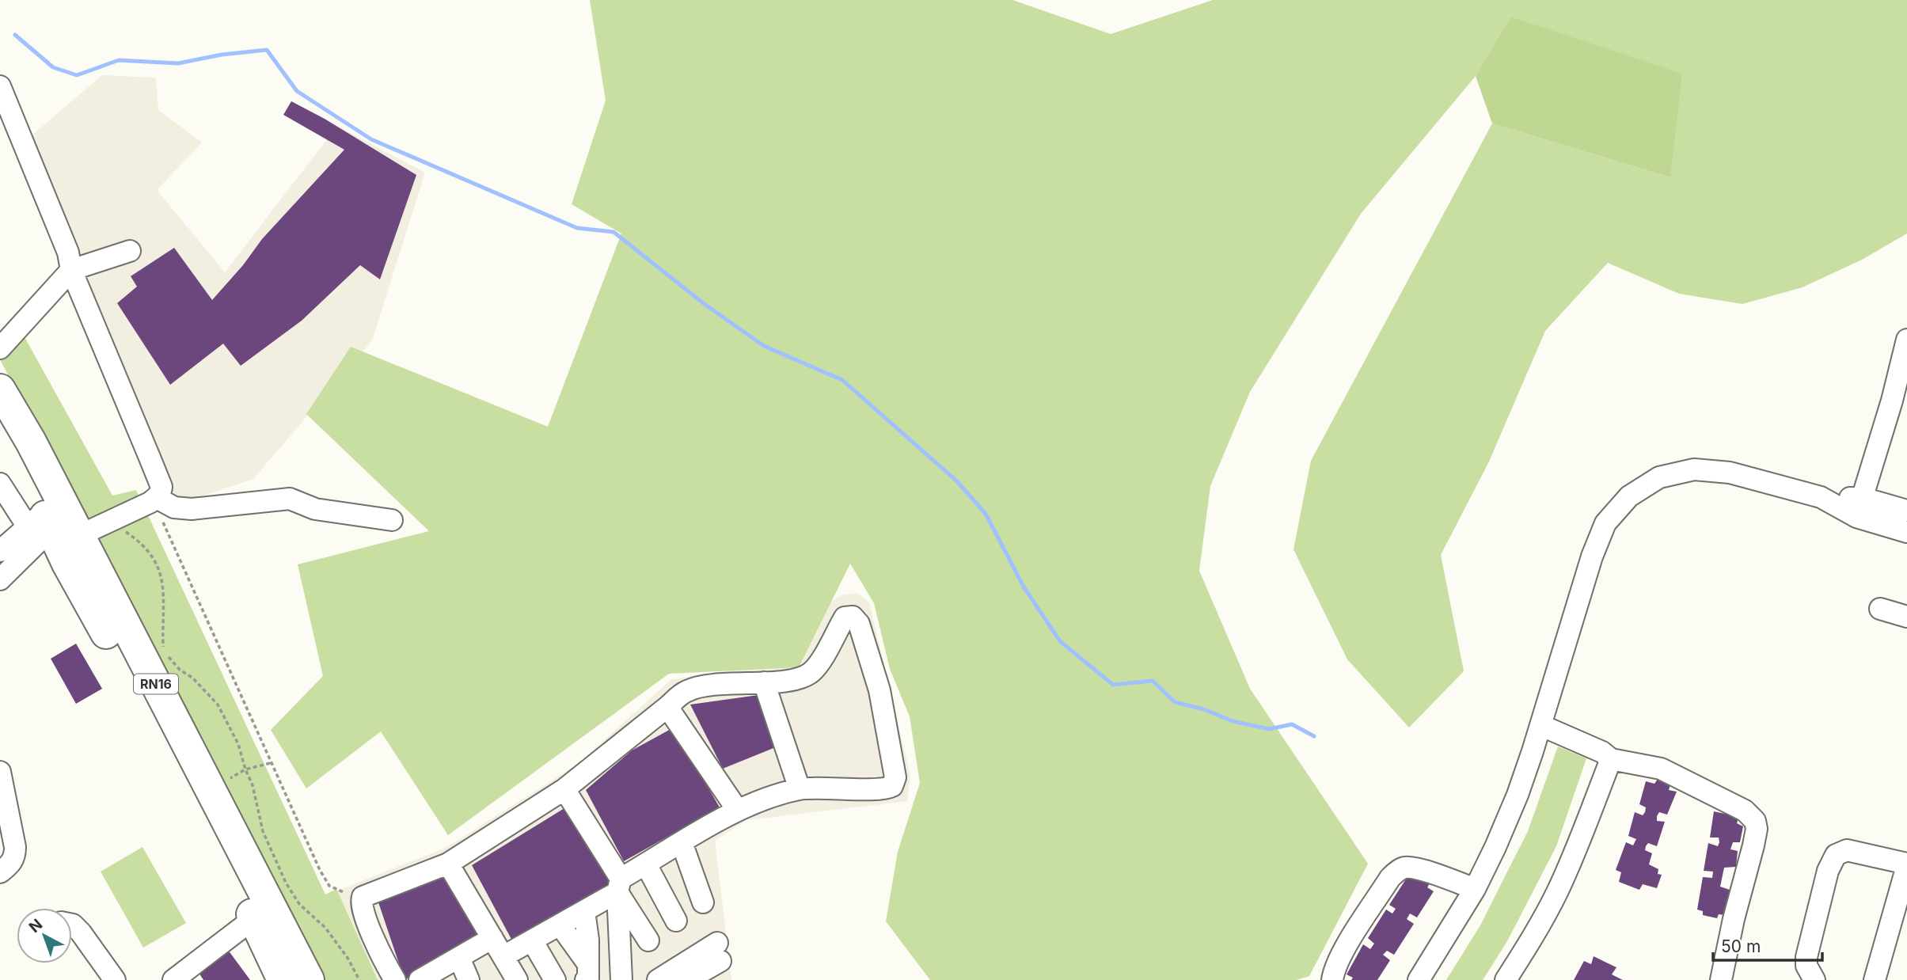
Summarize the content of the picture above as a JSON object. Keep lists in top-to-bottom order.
{
  "streets": {
    "highway": ["RN16"]
  },
  "scale_bar": "50 m",
  "north": "top left"
}
